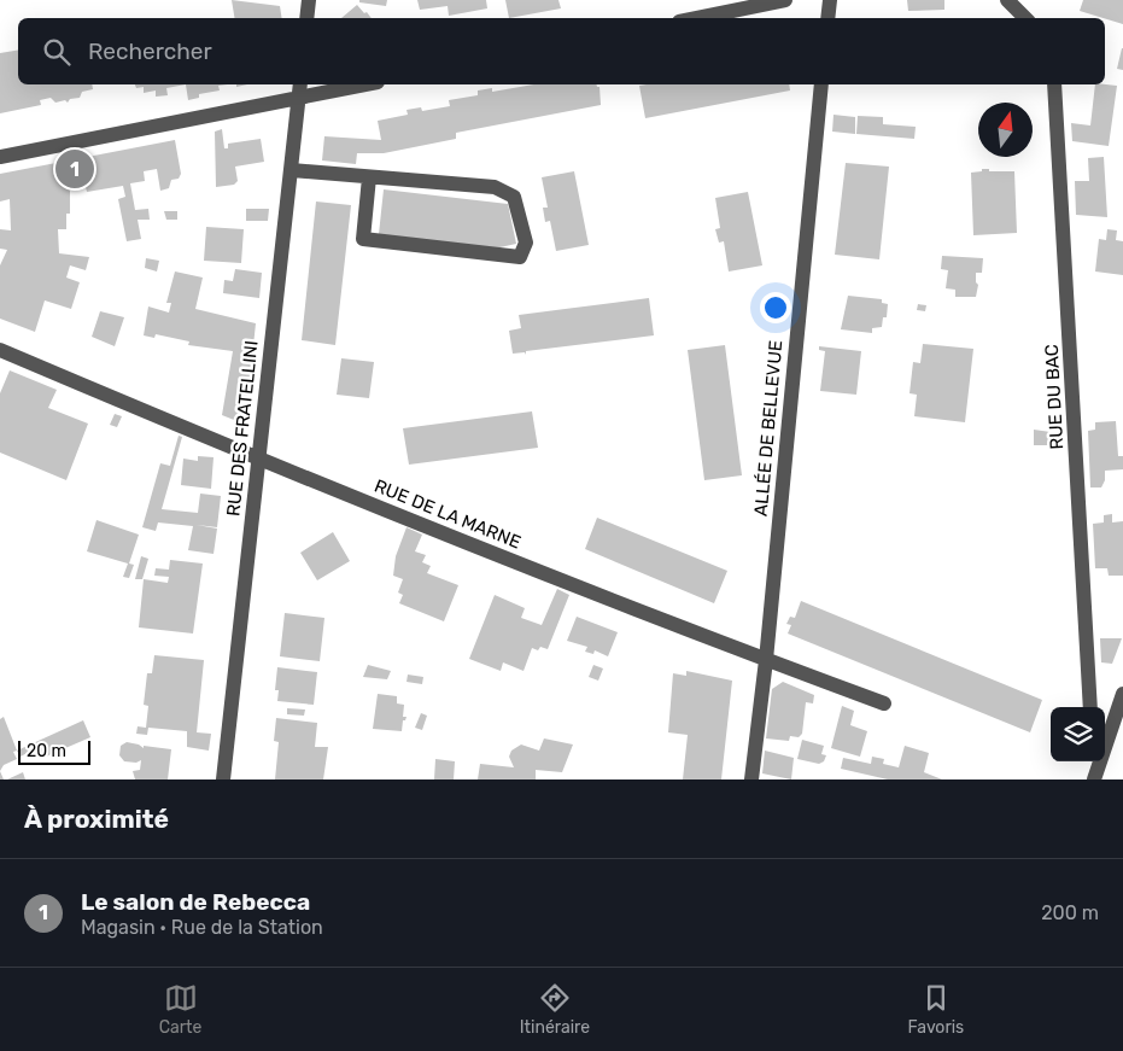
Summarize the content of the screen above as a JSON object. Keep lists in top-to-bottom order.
{
  "streets": {
    "street": [
      "RUE DU BAC",
      "RUE DES FRATELLINI",
      "ALLÉE DE BELLEVUE",
      "RUE DE LA MARNE"
    ]
  },
  "crossings": [
    ["RUE DES FRATELLINI", "RUE DE LA MARNE"],
    ["ALLÉE DE BELLEVUE", "RUE DE LA MARNE"]
  ],
  "scale_bar": "20 m",
  "north": "top",
  "page": {
    "search": "Rechercher",
    "pins": "1",
    "scale": "20 m",
    "heading": "À proximité",
    "list": [
      {
        "mark": "1",
        "name": "Le salon de Rebecca",
        "note": "Magasin · Rue de la Station",
        "value": "200 m"
      }
    ],
    "nav": ["Carte", "Itinéraire", "Favoris"]
  }
}
